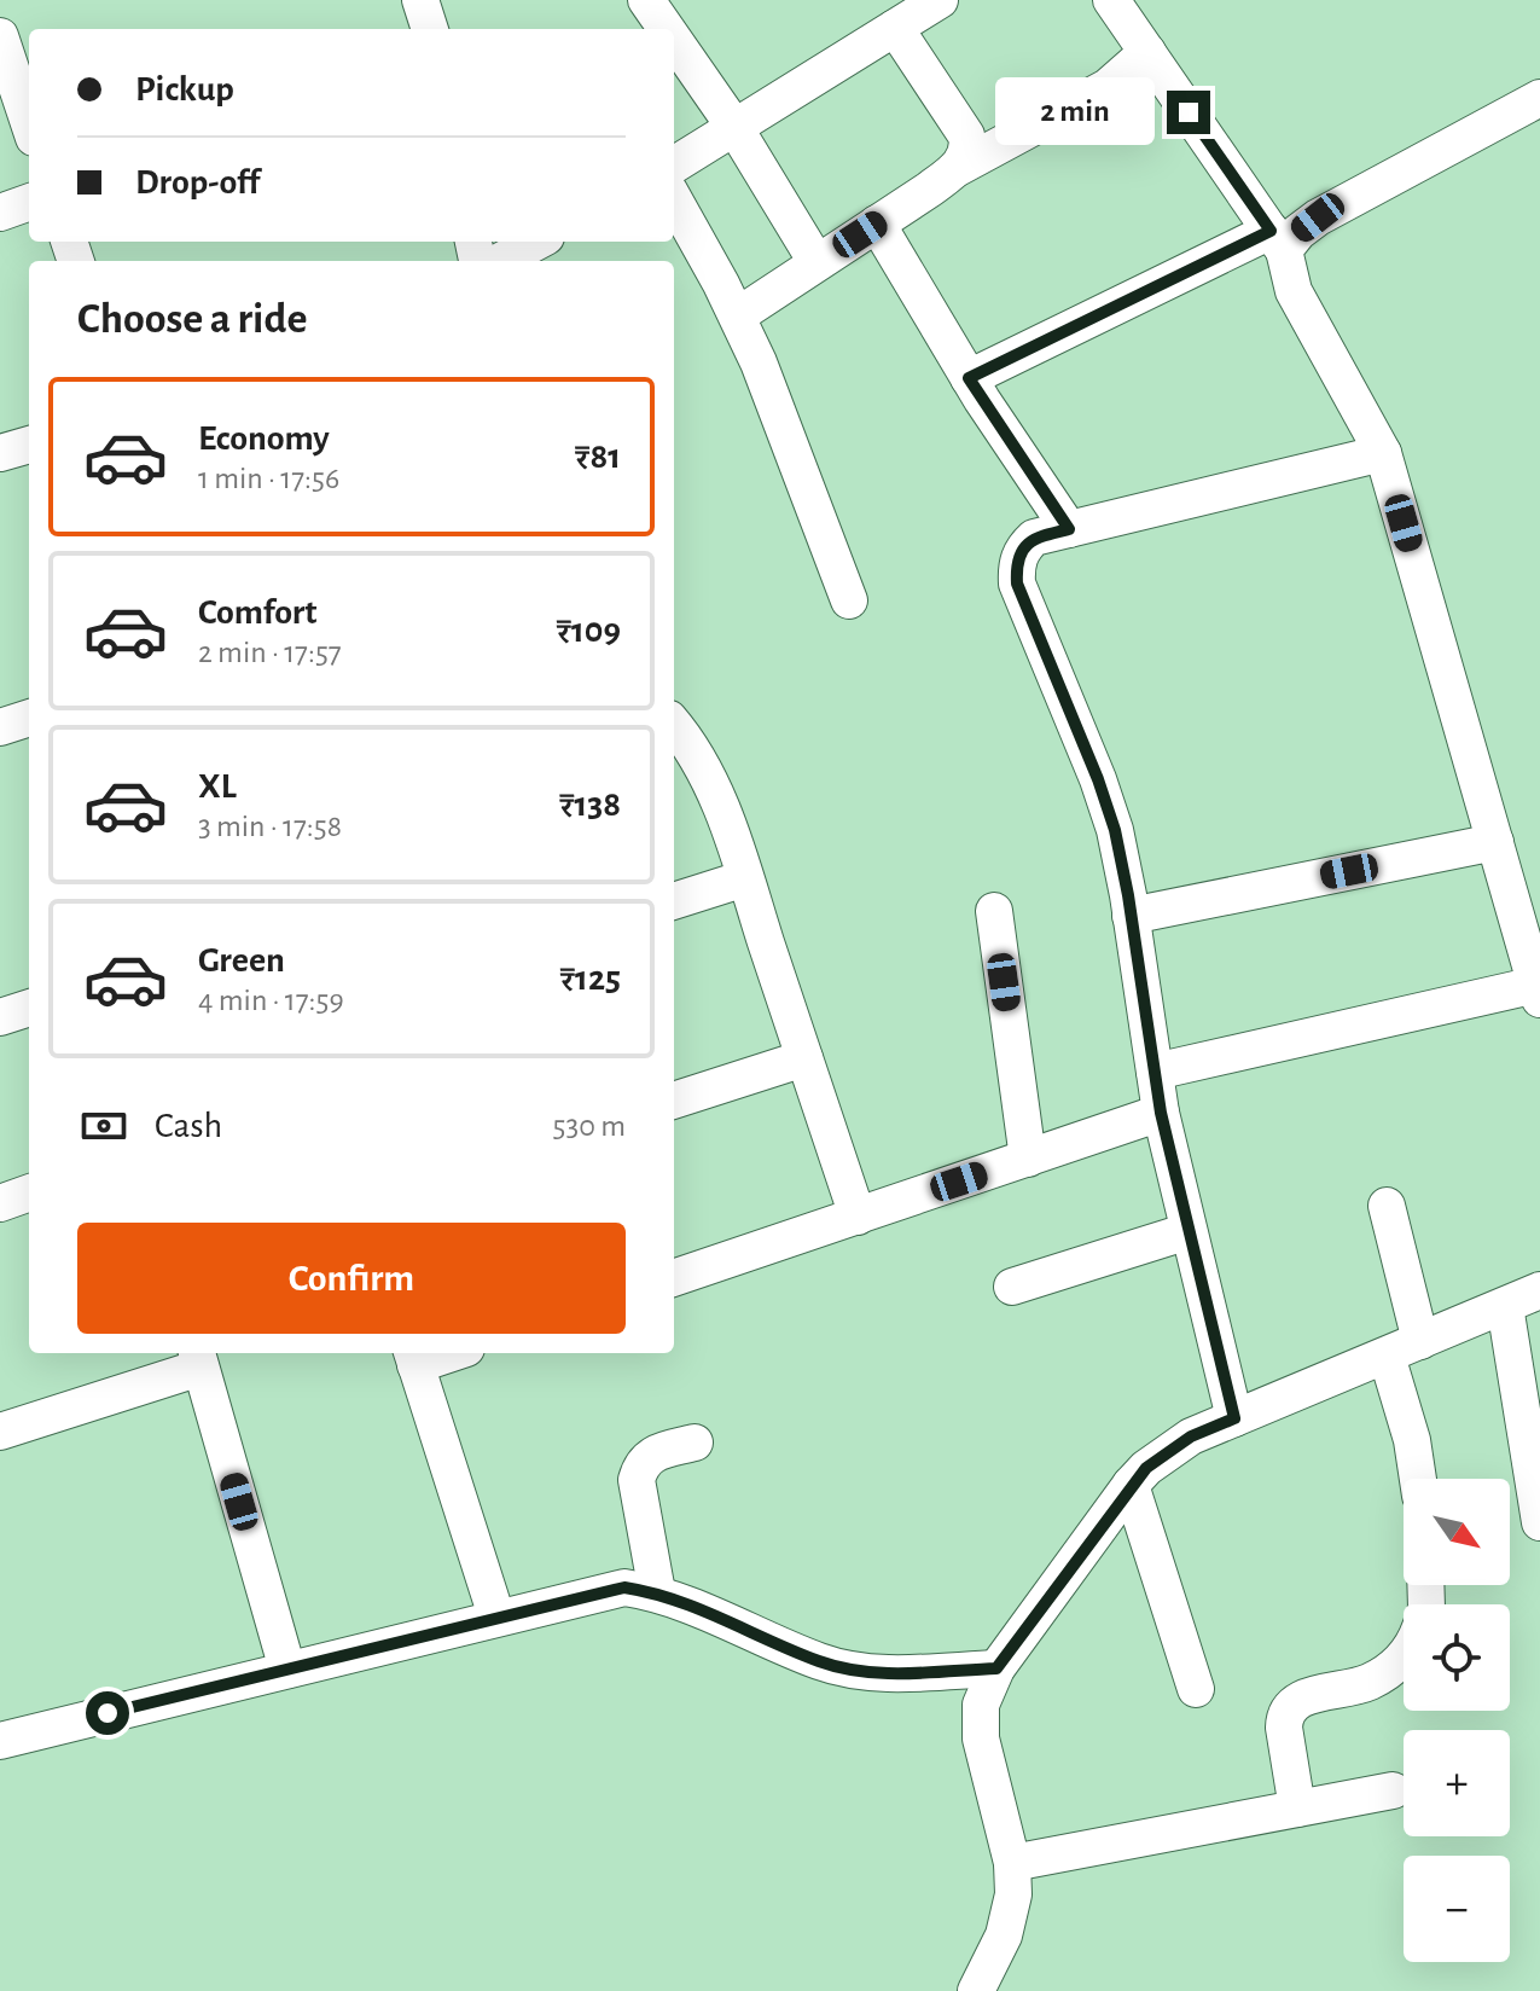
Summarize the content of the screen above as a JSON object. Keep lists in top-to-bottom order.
{
  "north": "bottom right",
  "page": {
    "banner": ["Pickup", "Drop-off"],
    "bubble": "2 min",
    "heading": "Choose a ride",
    "list": [
      {
        "name": "Economy",
        "note": "1 min · 17:56",
        "value": "₹81"
      },
      {
        "name": "Comfort",
        "note": "2 min · 17:57",
        "value": "₹109"
      },
      {
        "name": "XL",
        "note": "3 min · 17:58",
        "value": "₹138"
      },
      {
        "name": "Green",
        "note": "4 min · 17:59",
        "value": "₹125"
      }
    ],
    "pay": ["Cash", "530 m"],
    "buttons": "Confirm",
    "map_buttons": ["+", "−"]
  }
}
